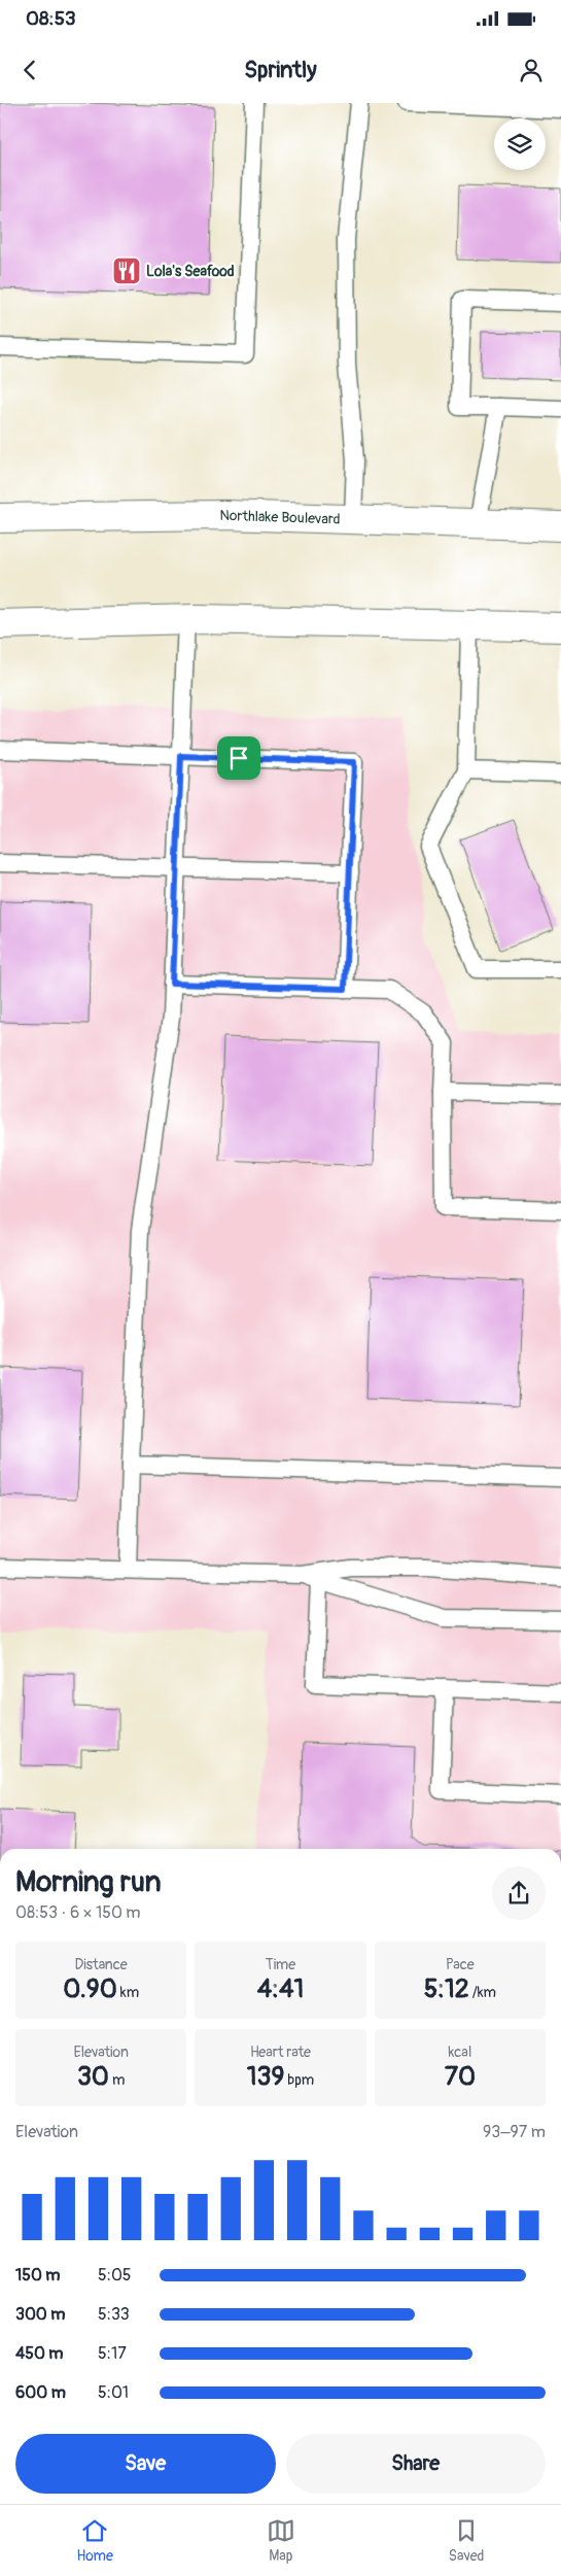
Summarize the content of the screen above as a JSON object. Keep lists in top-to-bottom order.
{
  "streets": {
    "main road": ["Northlake Boulevard"]
  },
  "places": {
    "restaurant": ["Lola's Seafood"]
  },
  "page": {
    "status": "08:53",
    "header": "Sprintly",
    "heading": ["Morning run", "08:53 · 6 × 150 m"],
    "stats": [
      ["Distance", "0.90 km"],
      ["Time", "4:41"],
      ["Pace", "5:12 /km"],
      ["Elevation", "30 m"],
      ["Heart rate", "139 bpm"],
      ["kcal", "70"]
    ],
    "chart": ["Elevation", "93–97 m"],
    "list": [
      {
        "name": "150 m",
        "note": "5:05"
      },
      {
        "name": "300 m",
        "note": "5:33"
      },
      {
        "name": "450 m",
        "note": "5:17"
      },
      {
        "name": "600 m",
        "note": "5:01"
      }
    ],
    "buttons": ["Save", "Share"],
    "tabs": ["Home", "Map", "Saved"]
  }
}
